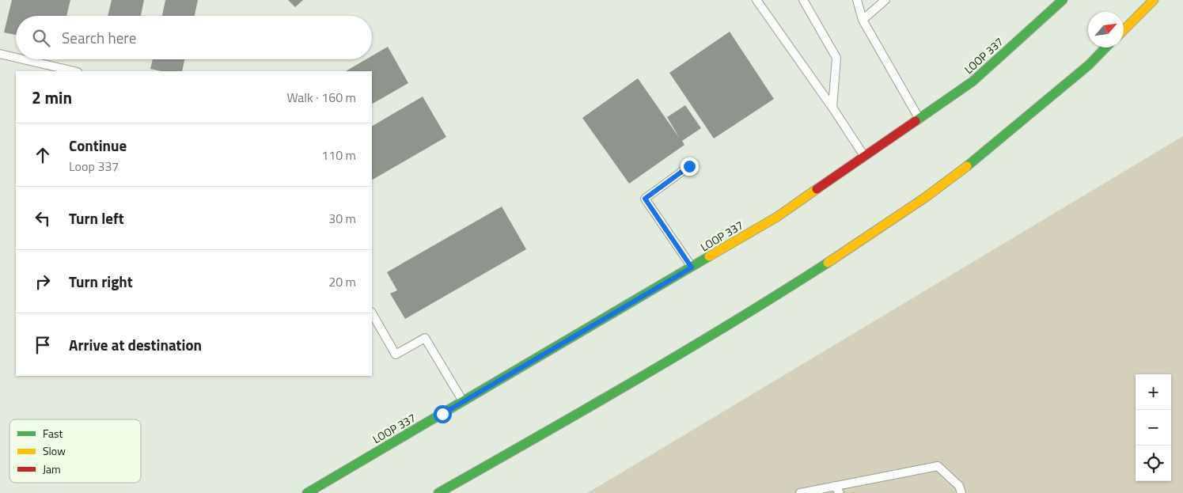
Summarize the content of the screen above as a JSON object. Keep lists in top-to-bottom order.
{
  "streets": {
    "main road": ["LOOP 337"]
  },
  "legend": ["Fast", "Slow", "Jam"],
  "north": "top right",
  "page": {
    "search": "Search here",
    "heading": ["2 min", "Walk · 160 m"],
    "list": [
      ["Continue", "Loop 337", "110 m"],
      ["Turn left", "30 m"],
      ["Turn right", "20 m"],
      "Arrive at destination"
    ],
    "map_buttons": ["+", "−"]
  }
}
